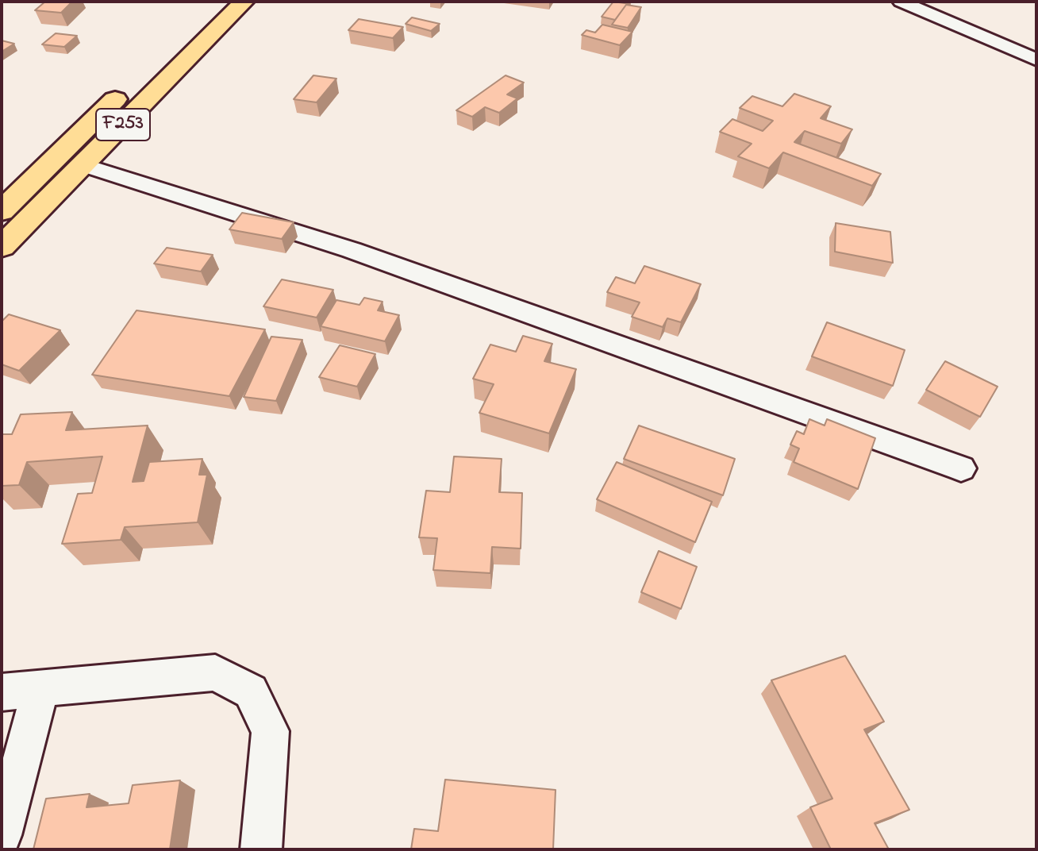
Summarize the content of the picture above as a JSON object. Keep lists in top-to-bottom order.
{
  "streets": {
    "main road": ["F253"]
  }
}
